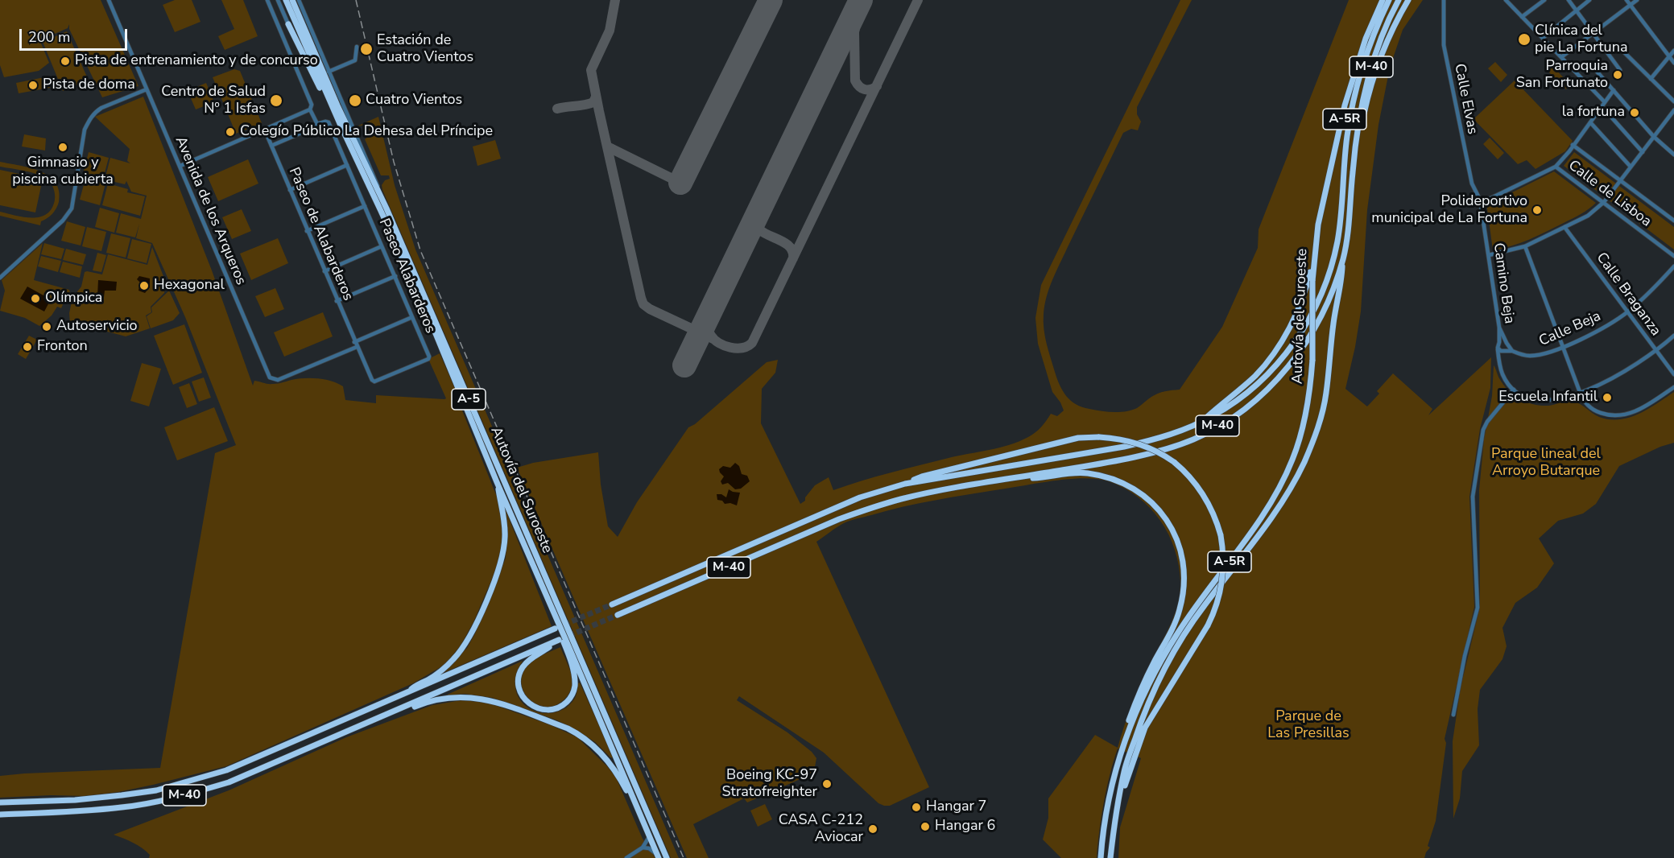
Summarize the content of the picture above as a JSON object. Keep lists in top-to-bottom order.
{
  "streets": {
    "highway": [
      "M-40",
      "A-5R",
      "Autovía del Suroeste",
      "A-5"
    ],
    "street": [
      "Calle Elvas",
      "Calle de Lisboa",
      "Avenida de los Arqueros",
      "Paseo de Alabarderos",
      "Paseo Alabarderos",
      "Camino Beja",
      "Calle Braganza",
      "Calle Beja"
    ]
  },
  "crossings": [
    ["M-40", "A-5R"],
    ["M-40", "Autovía del Suroeste"],
    ["Calle Elvas", "Camino Beja"],
    ["A-5R", "Autovía del Suroeste"],
    ["Avenida de los Arqueros", "Paseo de Alabarderos"],
    ["Avenida de los Arqueros", "Paseo Alabarderos"],
    ["Paseo de Alabarderos", "Paseo Alabarderos"],
    ["Camino Beja", "Calle Beja"],
    ["Calle Braganza", "Calle Beja"]
  ],
  "parks": ["Parque lineal del Arroyo Butarque", "Parque de Las Presillas"],
  "places": [
    "Clínica del pie La Fortuna",
    "Estación de Cuatro Vientos",
    "Pista de entrenamiento y de concurso",
    "Parroquia San Fortunato",
    "Pista de doma",
    "Centro de Salud Nº 1 Isfas",
    "Cuatro Vientos",
    "la fortuna",
    "Colegío Público La Dehesa del Príncipe",
    "Gimnasio y piscina cubierta",
    "Polideportivo municipal de La Fortuna",
    "Hexagonal",
    "Olímpica",
    "Autoservicio",
    "Fronton",
    "Escuela Infantil",
    "Boeing KC-97 Stratofreighter",
    "Hangar 7",
    "Hangar 6",
    "CASA C-212 Aviocar"
  ],
  "scale_bar": "200 m"
}
